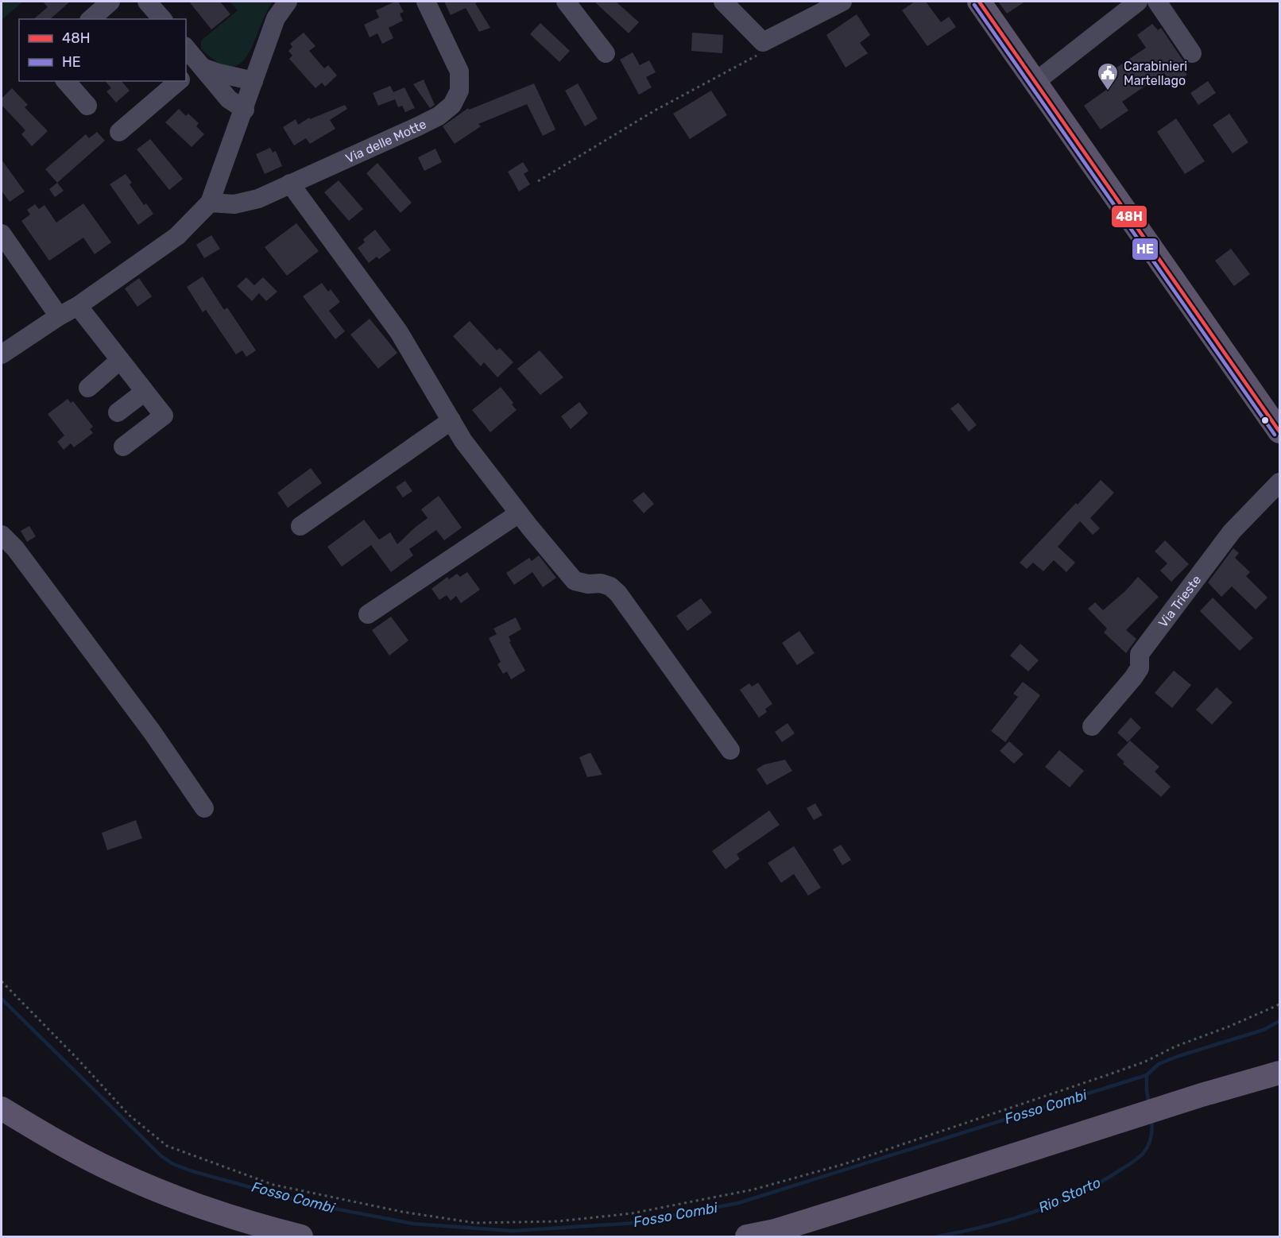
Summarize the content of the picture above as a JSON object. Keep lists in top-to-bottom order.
{
  "streets": {
    "street": ["Via delle Motte", "Via Trieste"]
  },
  "water": ["Fosso Combi", "Rio Storto"],
  "places": {
    "public building": ["Carabinieri Martellago"]
  },
  "lines": ["transit line 48H", "transit line HE"],
  "legend": ["48H", "HE"]
}
